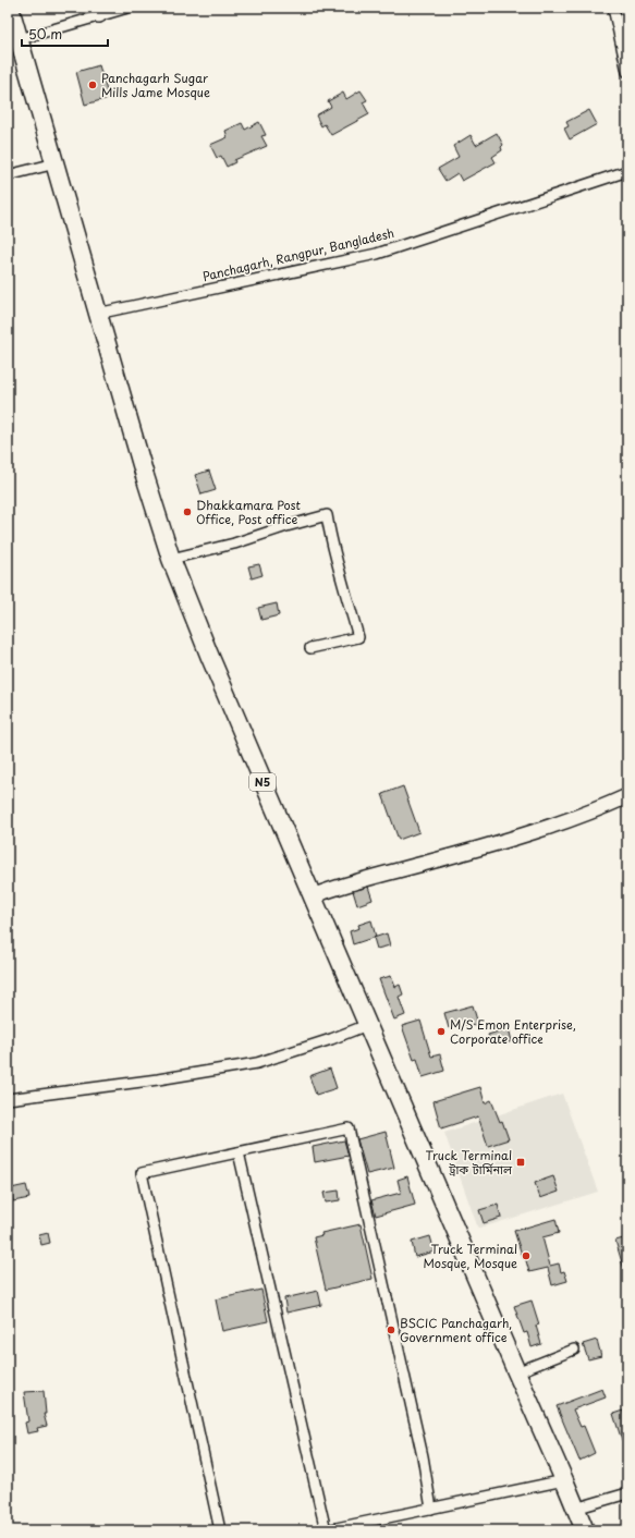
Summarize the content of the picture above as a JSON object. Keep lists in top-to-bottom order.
{
  "streets": {
    "highway": ["N5"],
    "street": ["Panchagarh, Rangpur, Bangladesh"]
  },
  "crossings": [
    ["Panchagarh, Rangpur, Bangladesh", "N5"]
  ],
  "places": {
    "other": [
      "Panchagarh Sugar Mills Jame Mosque",
      "Dhakkamara Post Office, Post office",
      "M/S Emon Enterprise, Corporate office",
      "Truck Terminal Mosque, Mosque",
      "BSCIC Panchagarh, Government office"
    ],
    "transit": ["Truck Terminal ট্রাক টার্মিনাল"]
  },
  "scale_bar": "50 m"
}
